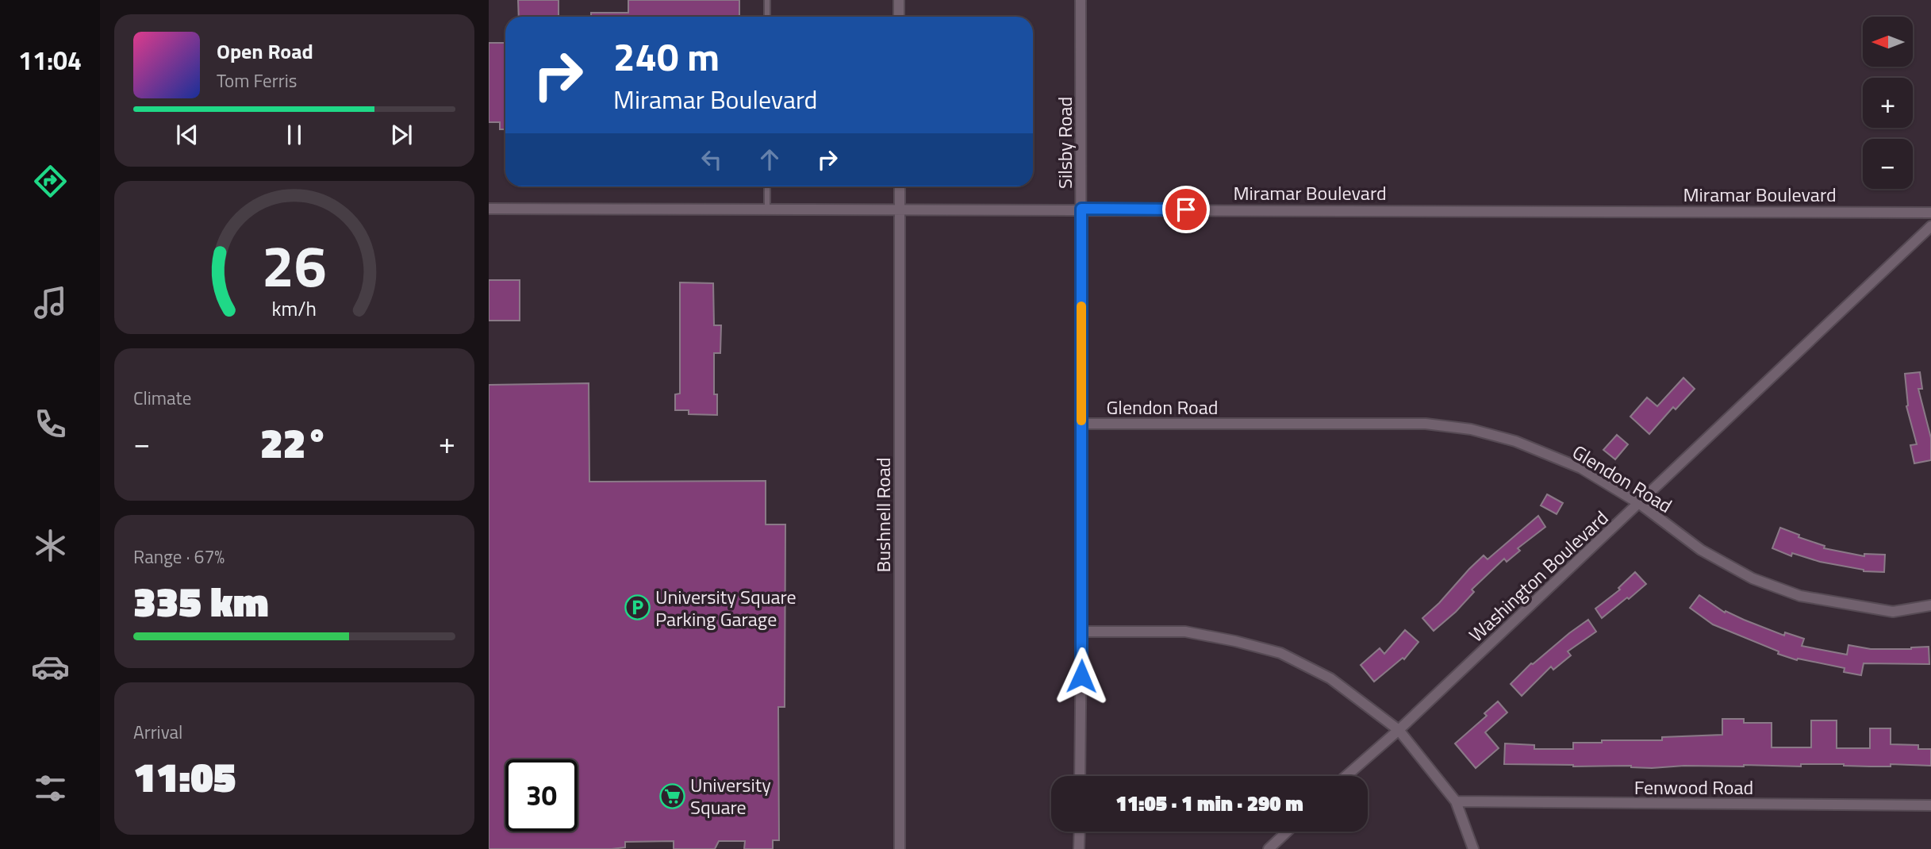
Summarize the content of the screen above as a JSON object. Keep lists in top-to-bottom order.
{
  "streets": {
    "street": [
      "Silsby Road",
      "Miramar Boulevard",
      "Glendon Road",
      "Bushnell Road",
      "Washington Boulevard",
      "Fenwood Road"
    ]
  },
  "crossings": [
    ["Silsby Road", "Miramar Boulevard"],
    ["Silsby Road", "Glendon Road"],
    ["Miramar Boulevard", "Bushnell Road"],
    ["Glendon Road", "Washington Boulevard"]
  ],
  "places": {
    "parking": ["University Square Parking Garage"],
    "supermarket": ["University Square"]
  },
  "north": "left",
  "page": {
    "tabs": "11:04",
    "map_buttons": ["+", "−"],
    "turn": ["240 m", "Miramar Boulevard"],
    "song": ["Open Road", "Tom Ferris"],
    "tile": [
      "Climate",
      ["Range · 67%", "335 km"],
      ["Arrival", "11:05"]
    ],
    "heat": ["−", "22°", "+"],
    "limit": "30",
    "trip": "11:05 · 1 min · 290 m",
    "gauge": ["26", "km/h"]
  }
}
